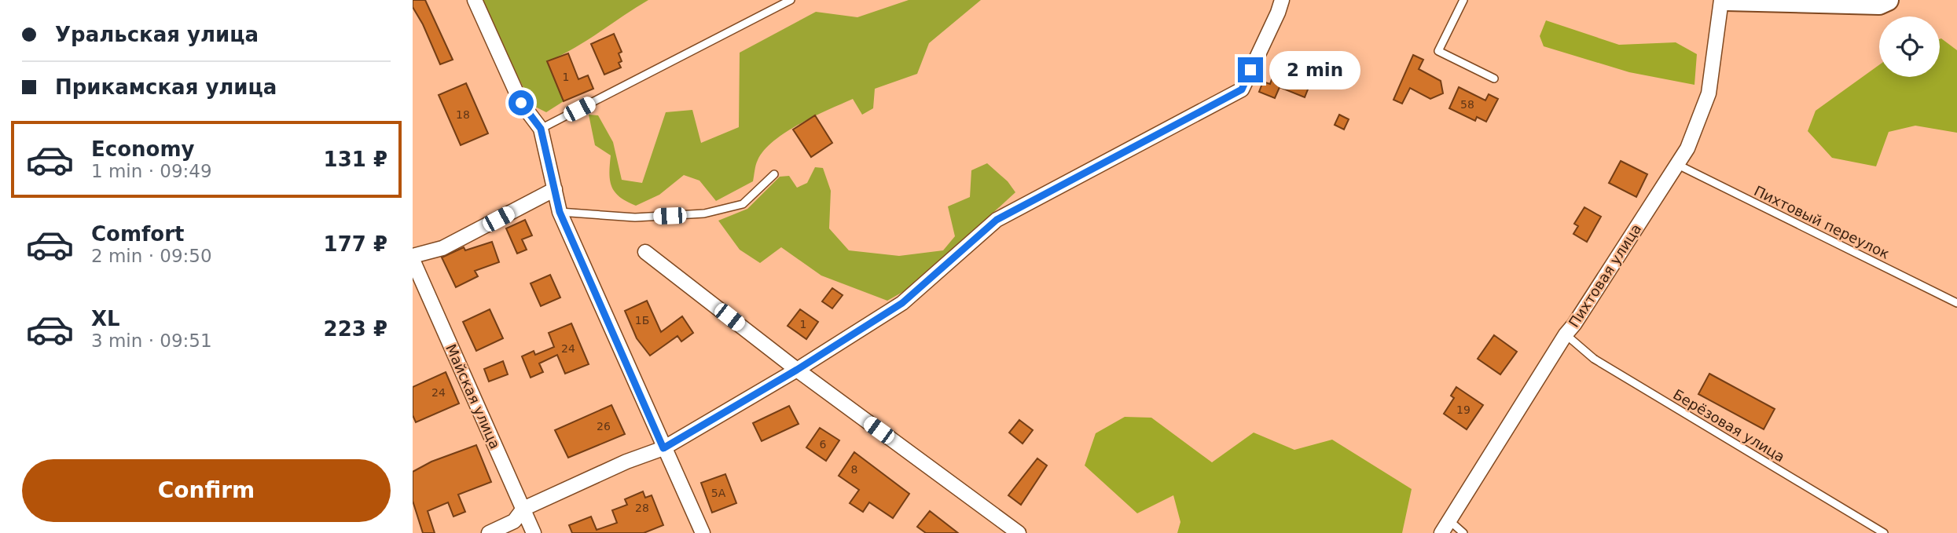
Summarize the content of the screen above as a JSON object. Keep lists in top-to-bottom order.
{
  "streets": {
    "street": ["Пихтовая улица", "Майская улица"],
    "lane": ["Пихтовый переулок", "Берёзовая улица"]
  },
  "crossings": [
    ["Пихтовый переулок", "Пихтовая улица"],
    ["Пихтовая улица", "Берёзовая улица"]
  ],
  "house_numbers": [
    "1",
    "58",
    "18",
    "1Б",
    "1",
    "24",
    "24",
    "19",
    "26",
    "6",
    "8",
    "5А",
    "28"
  ],
  "page": {
    "banner": ["Уральская улица", "Прикамская улица"],
    "bubble": "2 min",
    "list": [
      {
        "name": "Economy",
        "note": "1 min · 09:49",
        "value": "131 ₽"
      },
      {
        "name": "Comfort",
        "note": "2 min · 09:50",
        "value": "177 ₽"
      },
      {
        "name": "XL",
        "note": "3 min · 09:51",
        "value": "223 ₽"
      }
    ],
    "buttons": "Confirm"
  }
}
